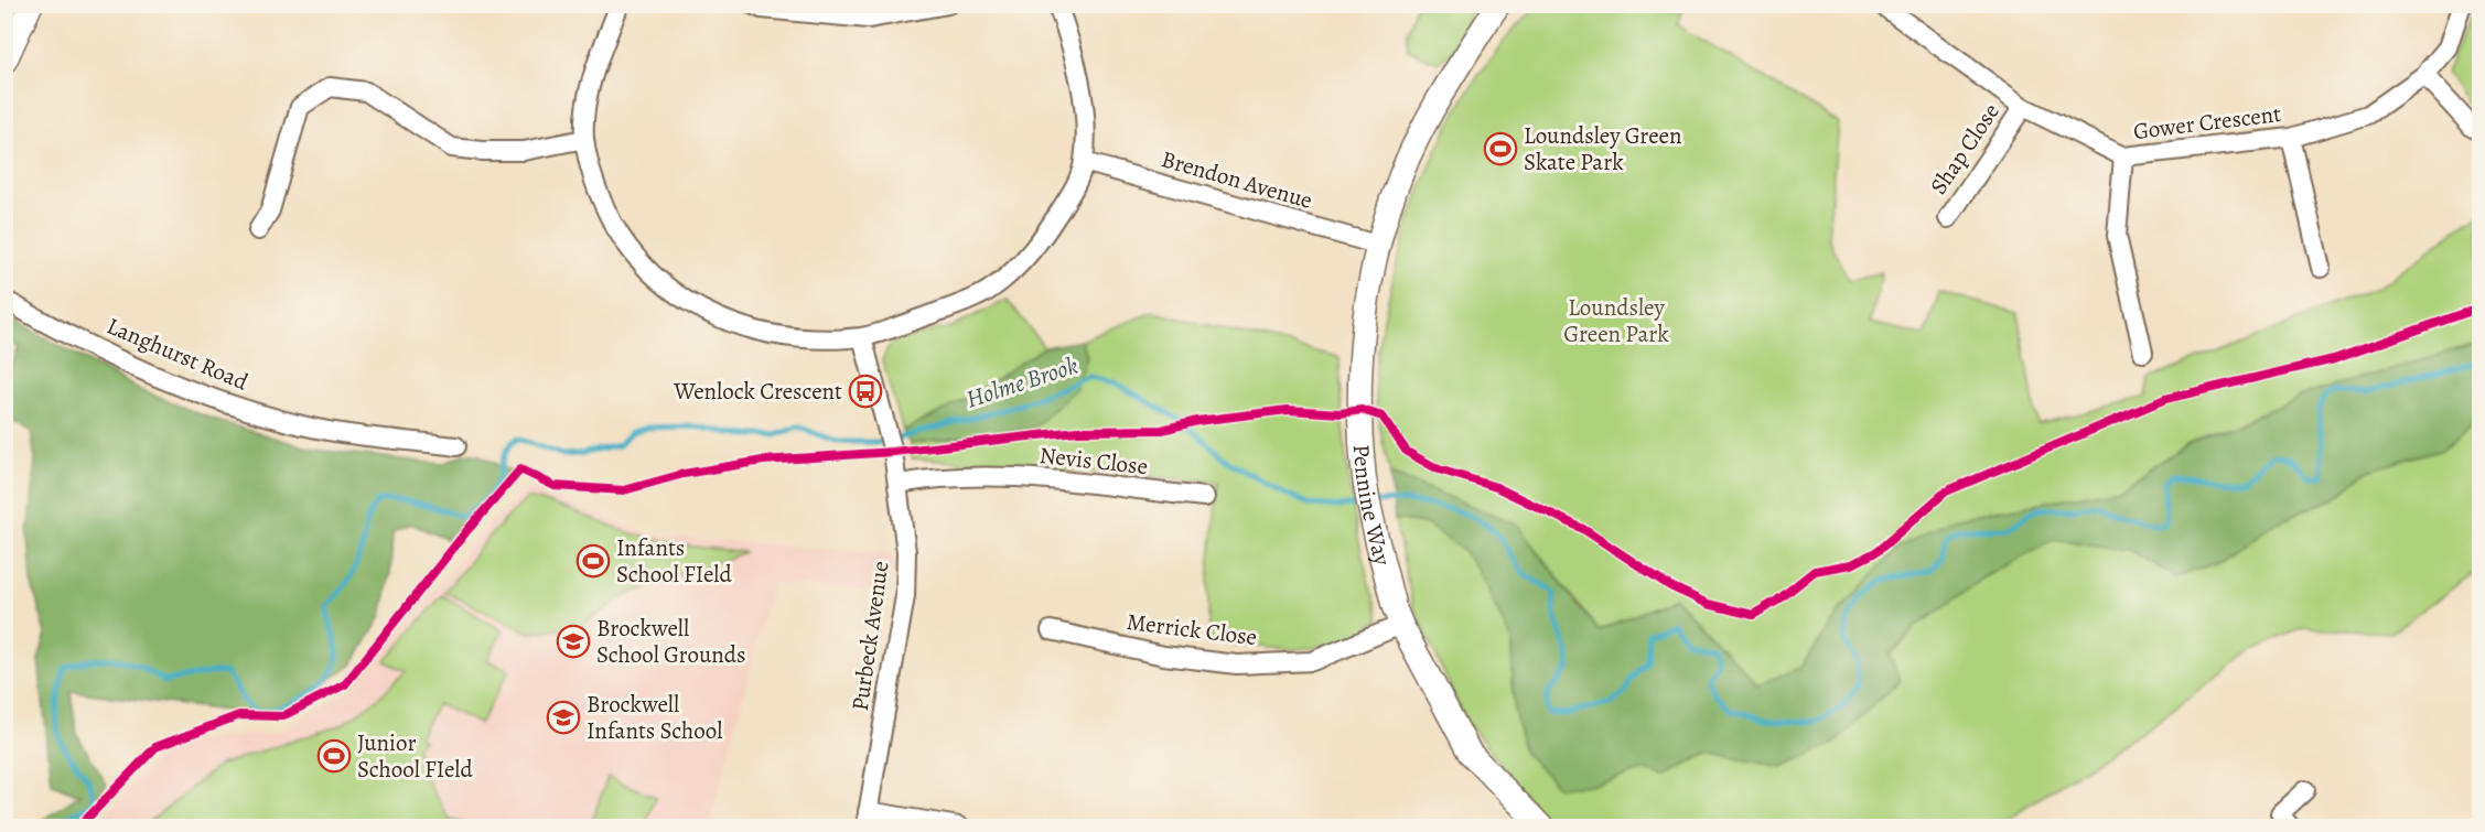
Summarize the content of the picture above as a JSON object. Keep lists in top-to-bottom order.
{
  "streets": {
    "street": [
      "Gower Crescent",
      "Shap Close",
      "Brendon Avenue",
      "Langhurst Road",
      "Nevis Close",
      "Pennine Way",
      "Merrick Close",
      "Purbeck Avenue"
    ]
  },
  "crossings": [
    ["Gower Crescent", "Shap Close"],
    ["Brendon Avenue", "Pennine Way"],
    ["Nevis Close", "Purbeck Avenue"],
    ["Pennine Way", "Merrick Close"]
  ],
  "water": ["Holme Brook"],
  "parks": ["Loundsley Green Park"],
  "places": {
    "sports": ["Loundsley Green Skate Park", "Infants School FIeld", "Junior School FIeld"],
    "bus stop": ["Wenlock Crescent"],
    "school or university": ["Brockwell School Grounds", "Brockwell Infants School"]
  }
}
